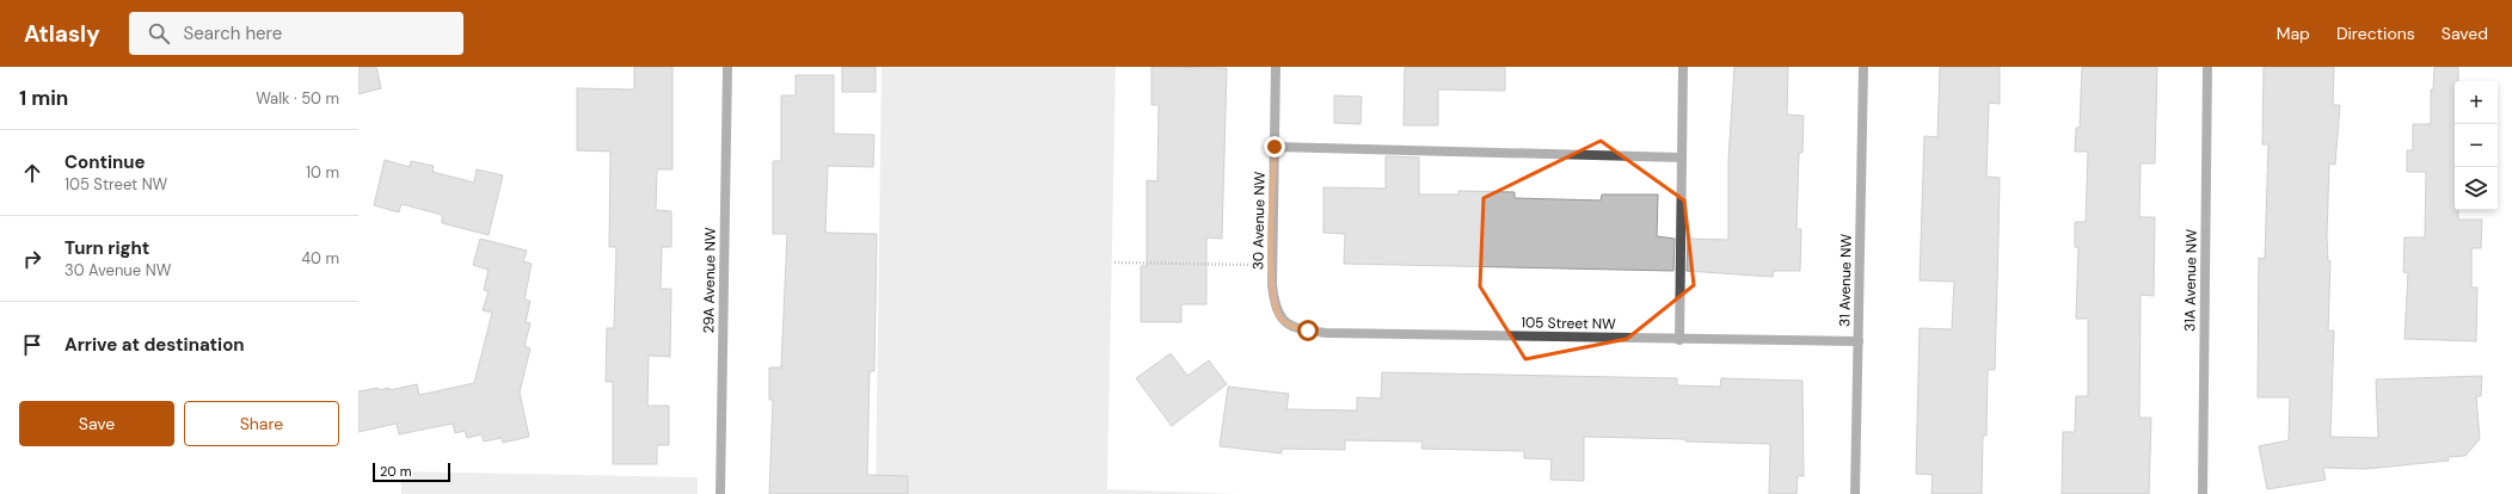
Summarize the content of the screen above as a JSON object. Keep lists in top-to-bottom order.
{
  "streets": {
    "street": [
      "30 Avenue NW",
      "29A Avenue NW",
      "31 Avenue NW",
      "31A Avenue NW",
      "105 Street NW"
    ]
  },
  "crossings": [
    ["30 Avenue NW", "105 Street NW"],
    ["31 Avenue NW", "105 Street NW"]
  ],
  "scale_bar": "20 m",
  "page": {
    "header": "Atlasly",
    "search": "Search here",
    "nav": ["Map", "Directions", "Saved"],
    "heading": ["1 min", "Walk · 50 m"],
    "map_buttons": ["+", "−"],
    "list": [
      ["Continue", "105 Street NW", "10 m"],
      ["Turn right", "30 Avenue NW", "40 m"],
      "Arrive at destination"
    ],
    "buttons": ["Save", "Share"],
    "scale": "20 m"
  }
}
